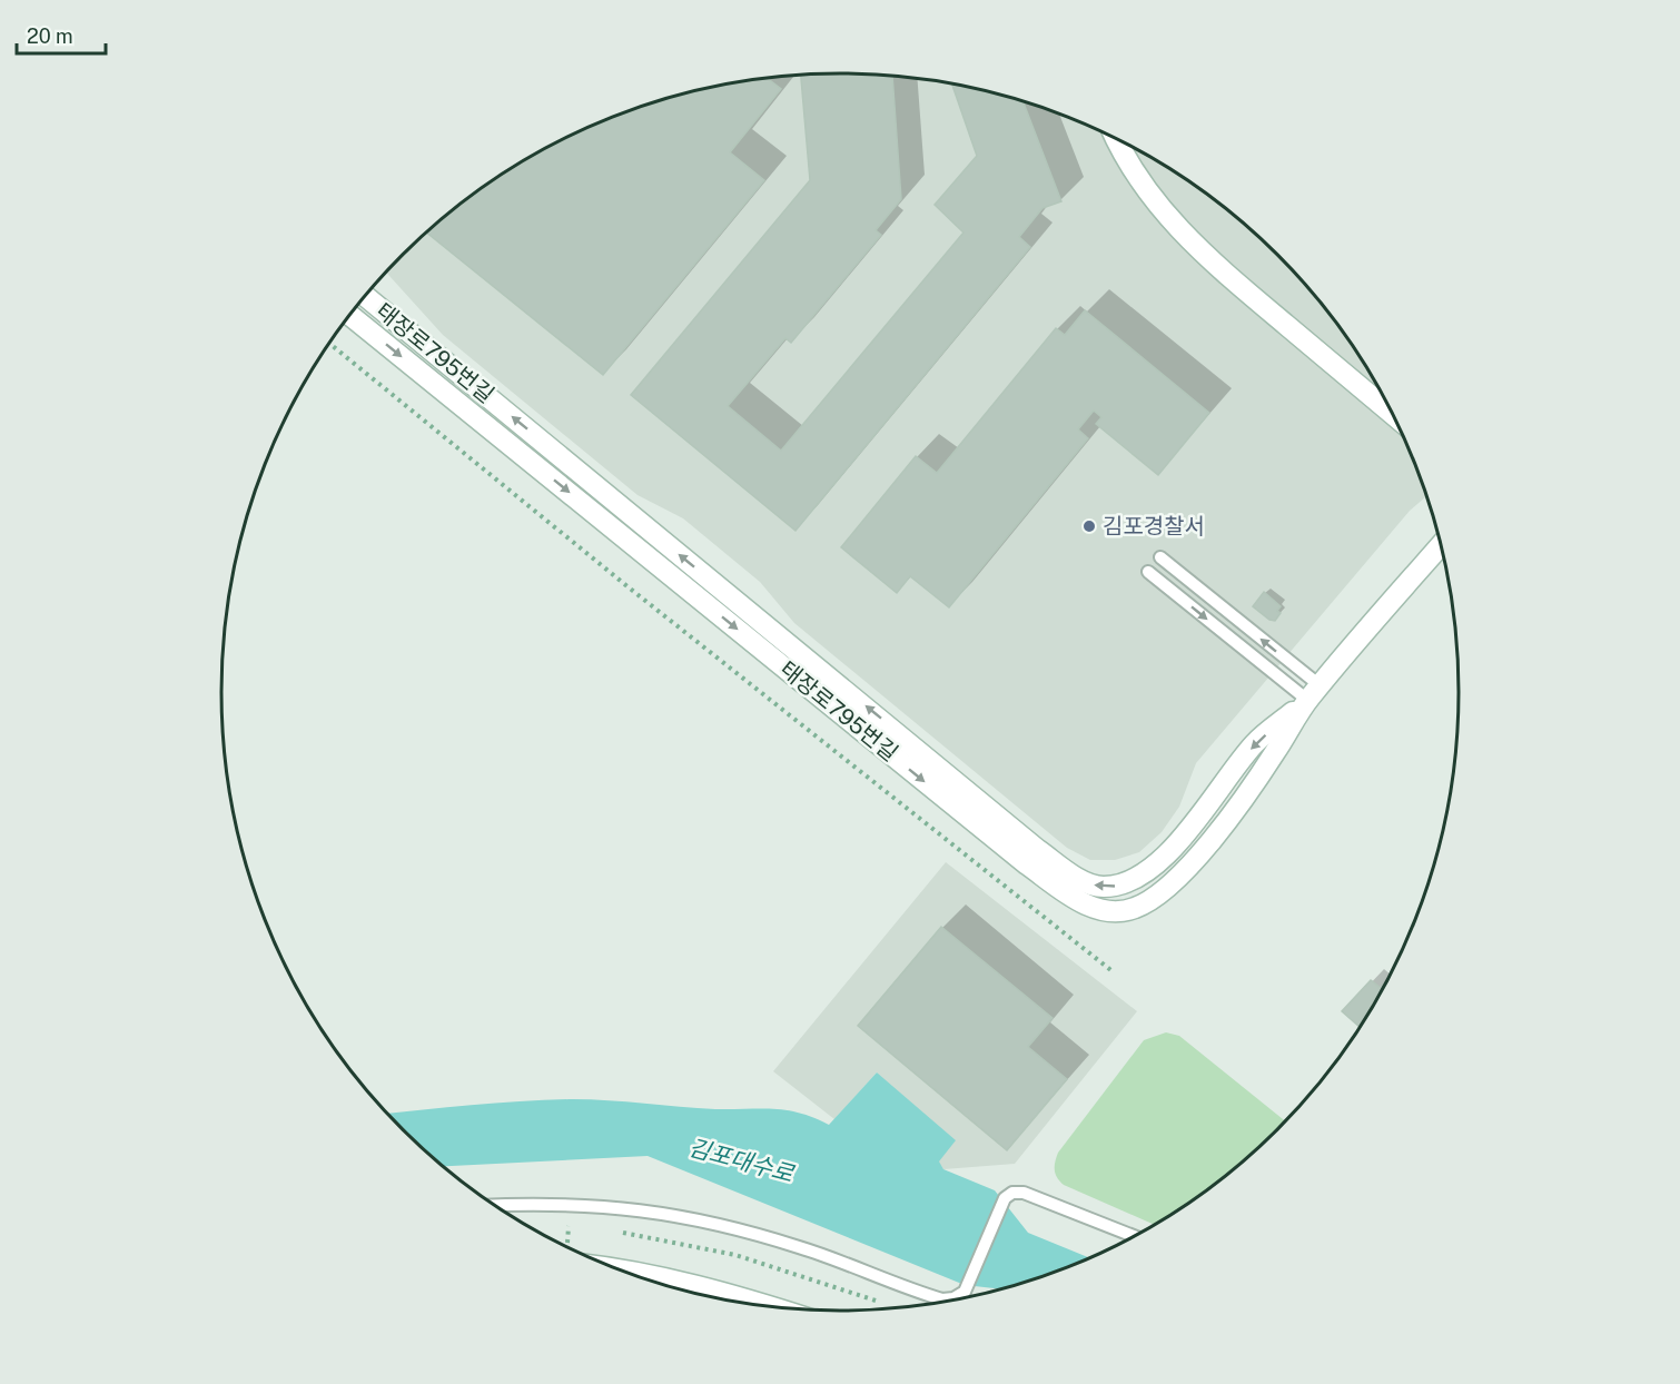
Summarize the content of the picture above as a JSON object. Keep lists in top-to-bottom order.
{
  "streets": {
    "street": ["태장로795번길"]
  },
  "water": ["김포대수로"],
  "places": ["김포경찰서"],
  "scale_bar": "20 m"
}
